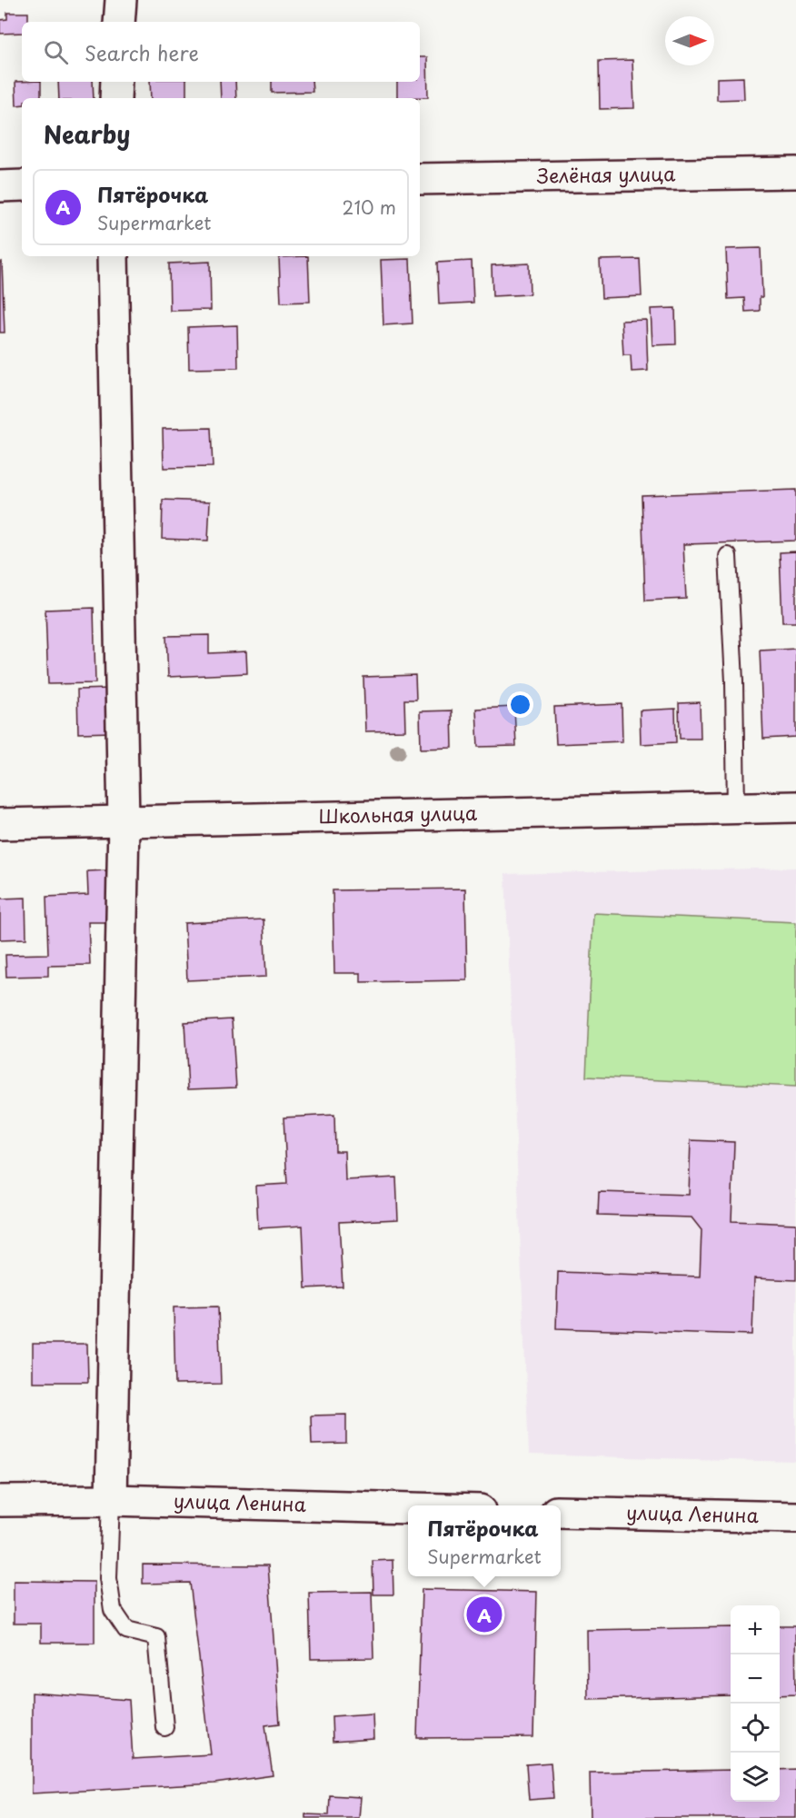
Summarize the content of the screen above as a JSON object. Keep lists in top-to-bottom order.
{
  "streets": {
    "street": ["Зелёная улица", "Школьная улица", "улица Ленина"]
  },
  "north": "right",
  "page": {
    "search": "Search here",
    "heading": "Nearby",
    "list": [
      {
        "mark": "A",
        "name": "Пятёрочка",
        "note": "Supermarket",
        "value": "210 m"
      }
    ],
    "popup": ["Пятёрочка", "Supermarket"],
    "pins": "A",
    "map_buttons": ["+", "−"]
  }
}
